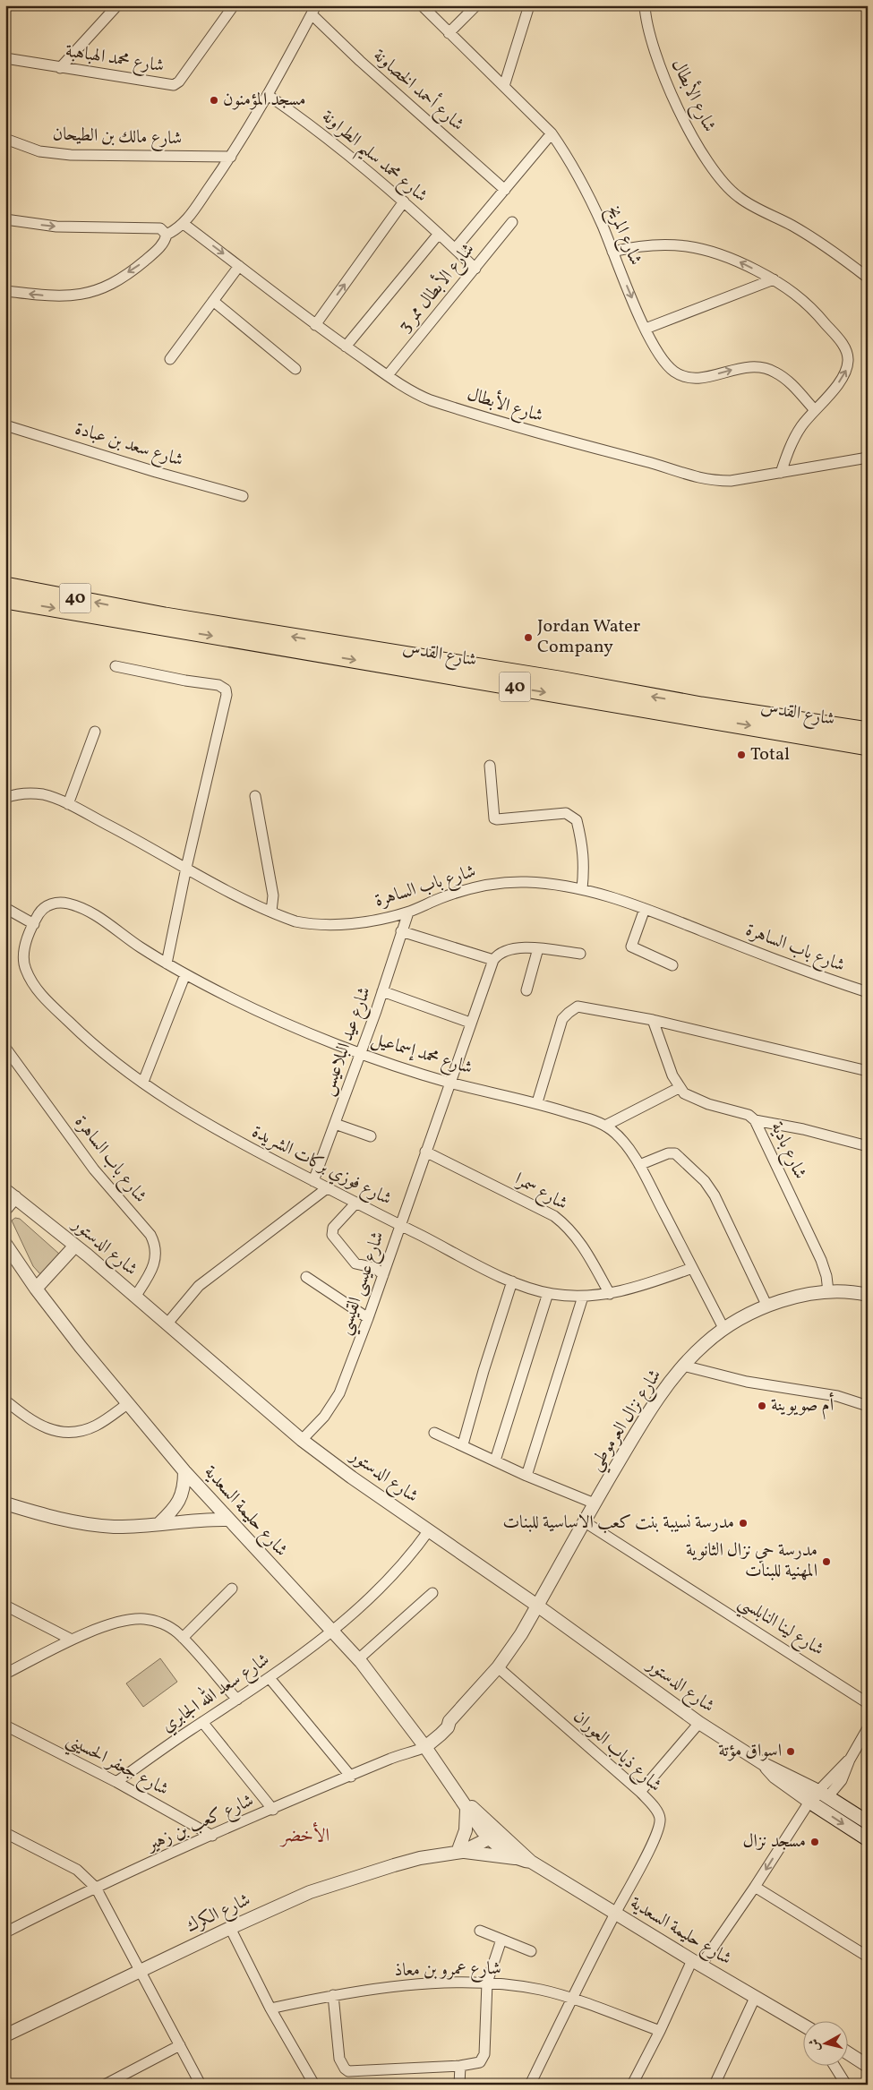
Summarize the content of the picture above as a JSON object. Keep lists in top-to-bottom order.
{
  "streets": {
    "highway": ["40", "شارع القدس"],
    "main road": ["شارع الدستور"],
    "street": [
      "شارع محمد الهباهبة",
      "شارع أحمد الخصاونة",
      "شارع الأبطال",
      "شارع مالك بن الطيحان",
      "شارع محمد سليم الطراونة",
      "شارع المريخ",
      "شارع الأبطال ممر 3",
      "شارع سعد بن عبادة",
      "شارع باب الساهرة",
      "شارع عيد البلاعيس",
      "شارع محمد إسماعيل",
      "شارع بادية",
      "شارع فوزي بركات الشريدة",
      "شارع سمرا",
      "شارع عيسى القيسي",
      "شارع نزال العرموطي",
      "شارع حليمة السعدية",
      "شارع لينا النابلسي",
      "شارع سعد الله الجابري",
      "شارع ذياب العوران",
      "شارع جعفر الحسيني",
      "شارع كعب بن زهير",
      "شارع الكرك",
      "شارع عمرو بن معاذ"
    ]
  },
  "crossings": [
    ["شارع الأبطال", "شارع الأبطال ممر 3"],
    ["شارع محمد سليم الطراونة", "شارع الأبطال ممر 3"],
    ["شارع باب الساهرة", "شارع عيد البلاعيس"],
    ["شارع باب الساهرة", "شارع الدستور"],
    ["شارع عيد البلاعيس", "شارع محمد إسماعيل"],
    ["شارع عيد البلاعيس", "شارع فوزي بركات الشريدة"],
    ["شارع محمد إسماعيل", "شارع فوزي بركات الشريدة"],
    ["شارع محمد إسماعيل", "شارع عيسى القيسي"],
    ["شارع محمد إسماعيل", "شارع نزال العرموطي"],
    ["شارع بادية", "شارع نزال العرموطي"],
    ["شارع فوزي بركات الشريدة", "شارع سمرا"],
    ["شارع فوزي بركات الشريدة", "شارع عيسى القيسي"],
    ["شارع سمرا", "شارع عيسى القيسي"],
    ["شارع الدستور", "شارع عيسى القيسي"],
    ["شارع الدستور", "شارع نزال العرموطي"],
    ["شارع الدستور", "شارع سعد الله الجابري"],
    ["شارع نزال العرموطي", "شارع حليمة السعدية"],
    ["شارع نزال العرموطي", "شارع لينا النابلسي"],
    ["شارع نزال العرموطي", "شارع ذياب العوران"],
    ["شارع نزال العرموطي", "شارع كعب بن زهير"],
    ["شارع حليمة السعدية", "شارع سعد الله الجابري"],
    ["شارع حليمة السعدية", "شارع ذياب العوران"],
    ["شارع حليمة السعدية", "شارع كعب بن زهير"],
    ["شارع حليمة السعدية", "شارع الكرك"],
    ["شارع سعد الله الجابري", "شارع جعفر الحسيني"],
    ["شارع ذياب العوران", "شارع عمرو بن معاذ"],
    ["شارع جعفر الحسيني", "شارع كعب بن زهير"]
  ],
  "one_way": ["شارع المريخ"],
  "districts": ["الأخضر"],
  "places": [
    "مسجد المؤمنون",
    "Jordan Water Company",
    "Total",
    "أم صويوينة",
    "مدرسة نسيبة بنت كعب الاساسية للبنات",
    "مدرسة حي نزال الثانوية المهنية للبنات",
    "اسواق مؤتة",
    "مسجد نزال"
  ],
  "north": "left"
}
